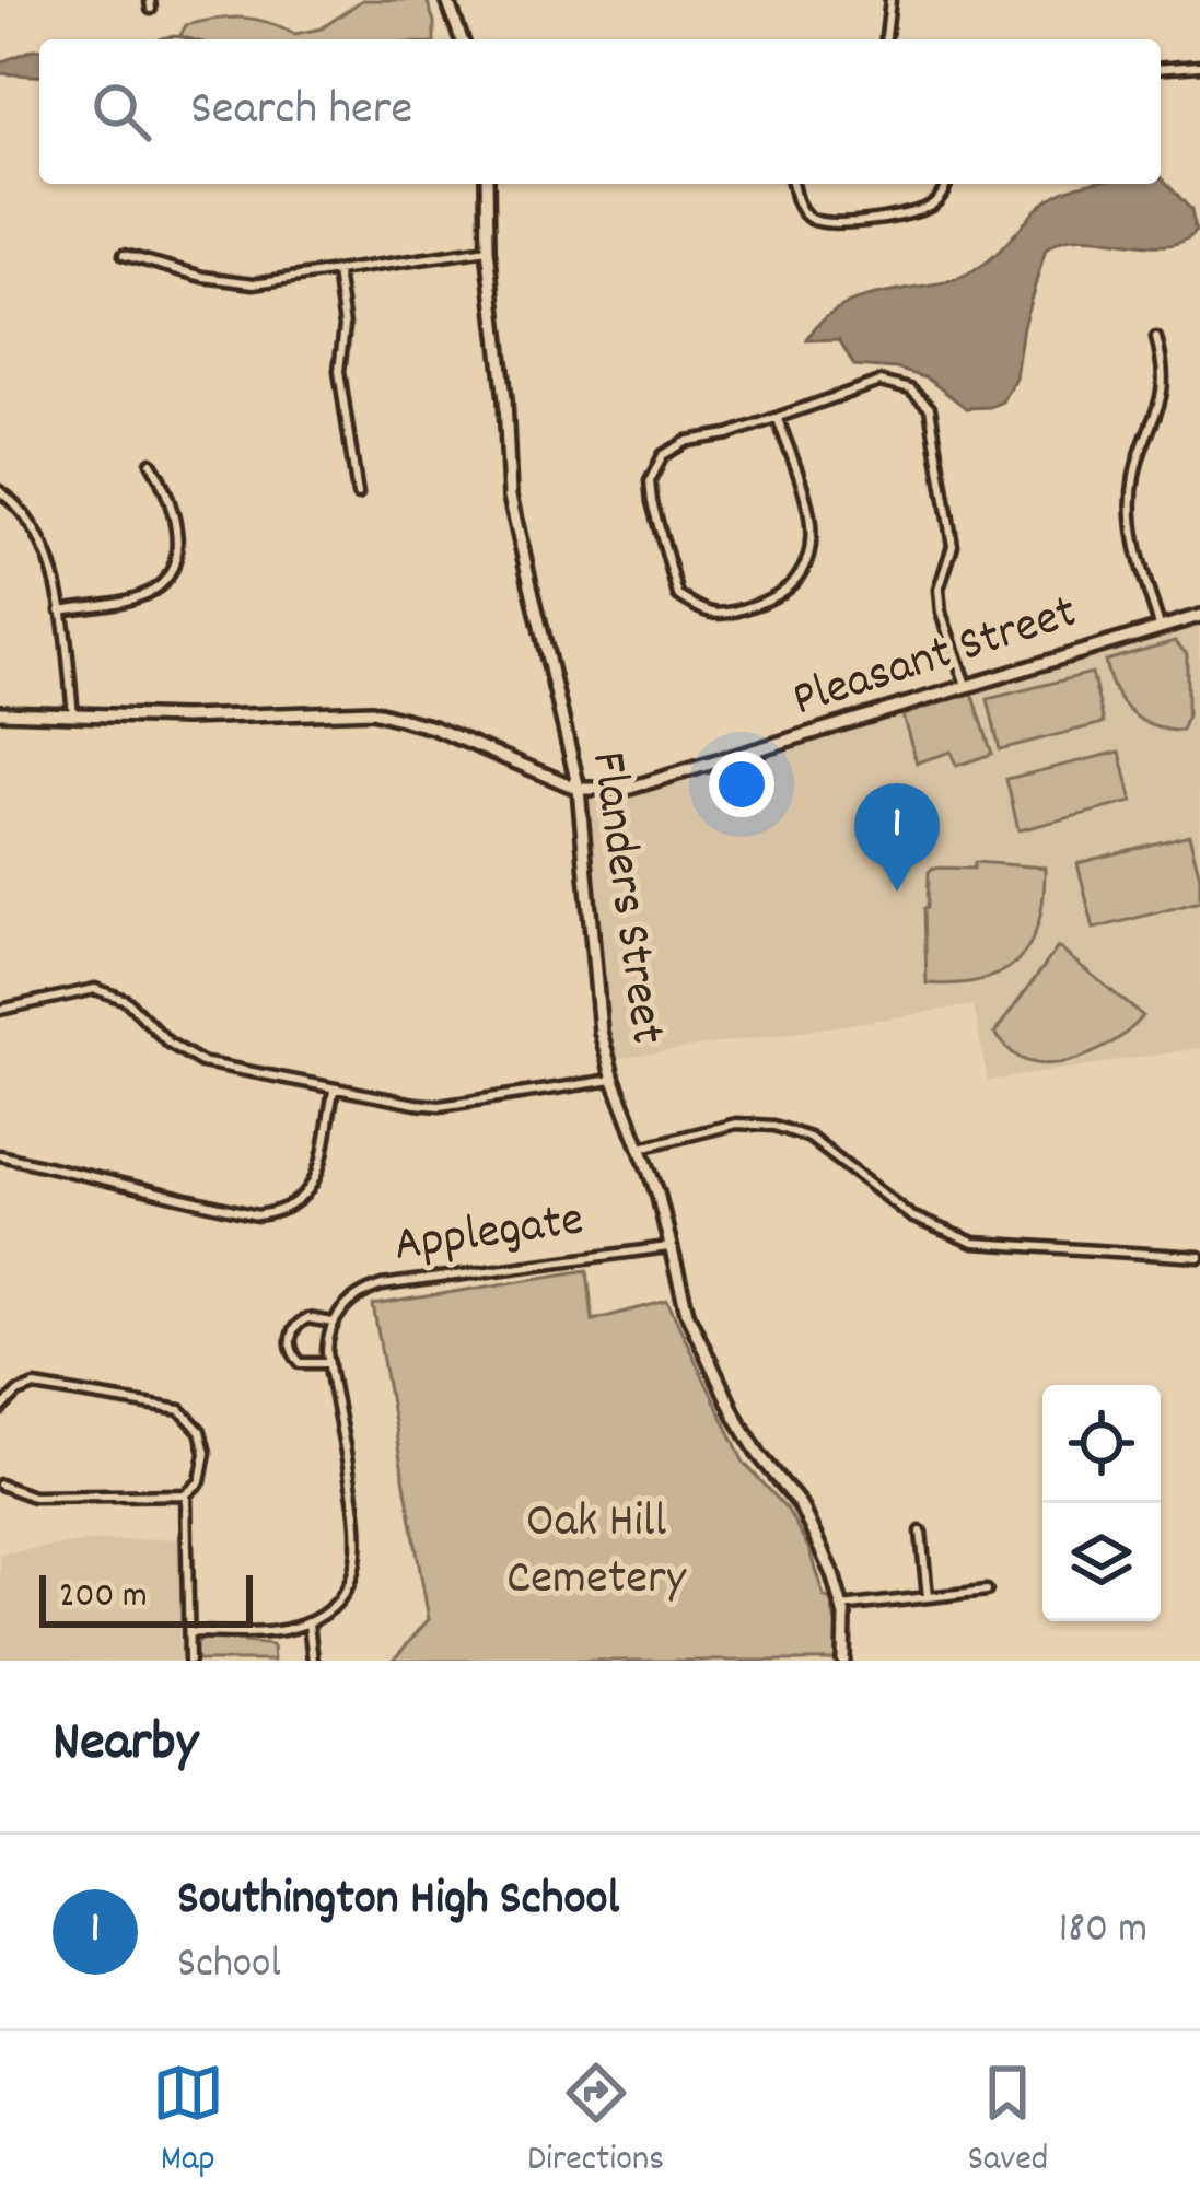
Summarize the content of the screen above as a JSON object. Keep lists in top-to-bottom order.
{
  "streets": {
    "street": ["Pleasant Street", "Flanders Street", "Applegate"]
  },
  "crossings": [
    ["Pleasant Street", "Flanders Street"],
    ["Flanders Street", "Applegate"]
  ],
  "parks": ["Oak Hill Cemetery"],
  "scale_bar": "200 m",
  "page": {
    "search": "Search here",
    "pins": "1",
    "scale": "200 m",
    "heading": "Nearby",
    "list": [
      {
        "mark": "1",
        "name": "Southington High School",
        "note": "School",
        "value": "180 m"
      }
    ],
    "nav": ["Map", "Directions", "Saved"]
  }
}
